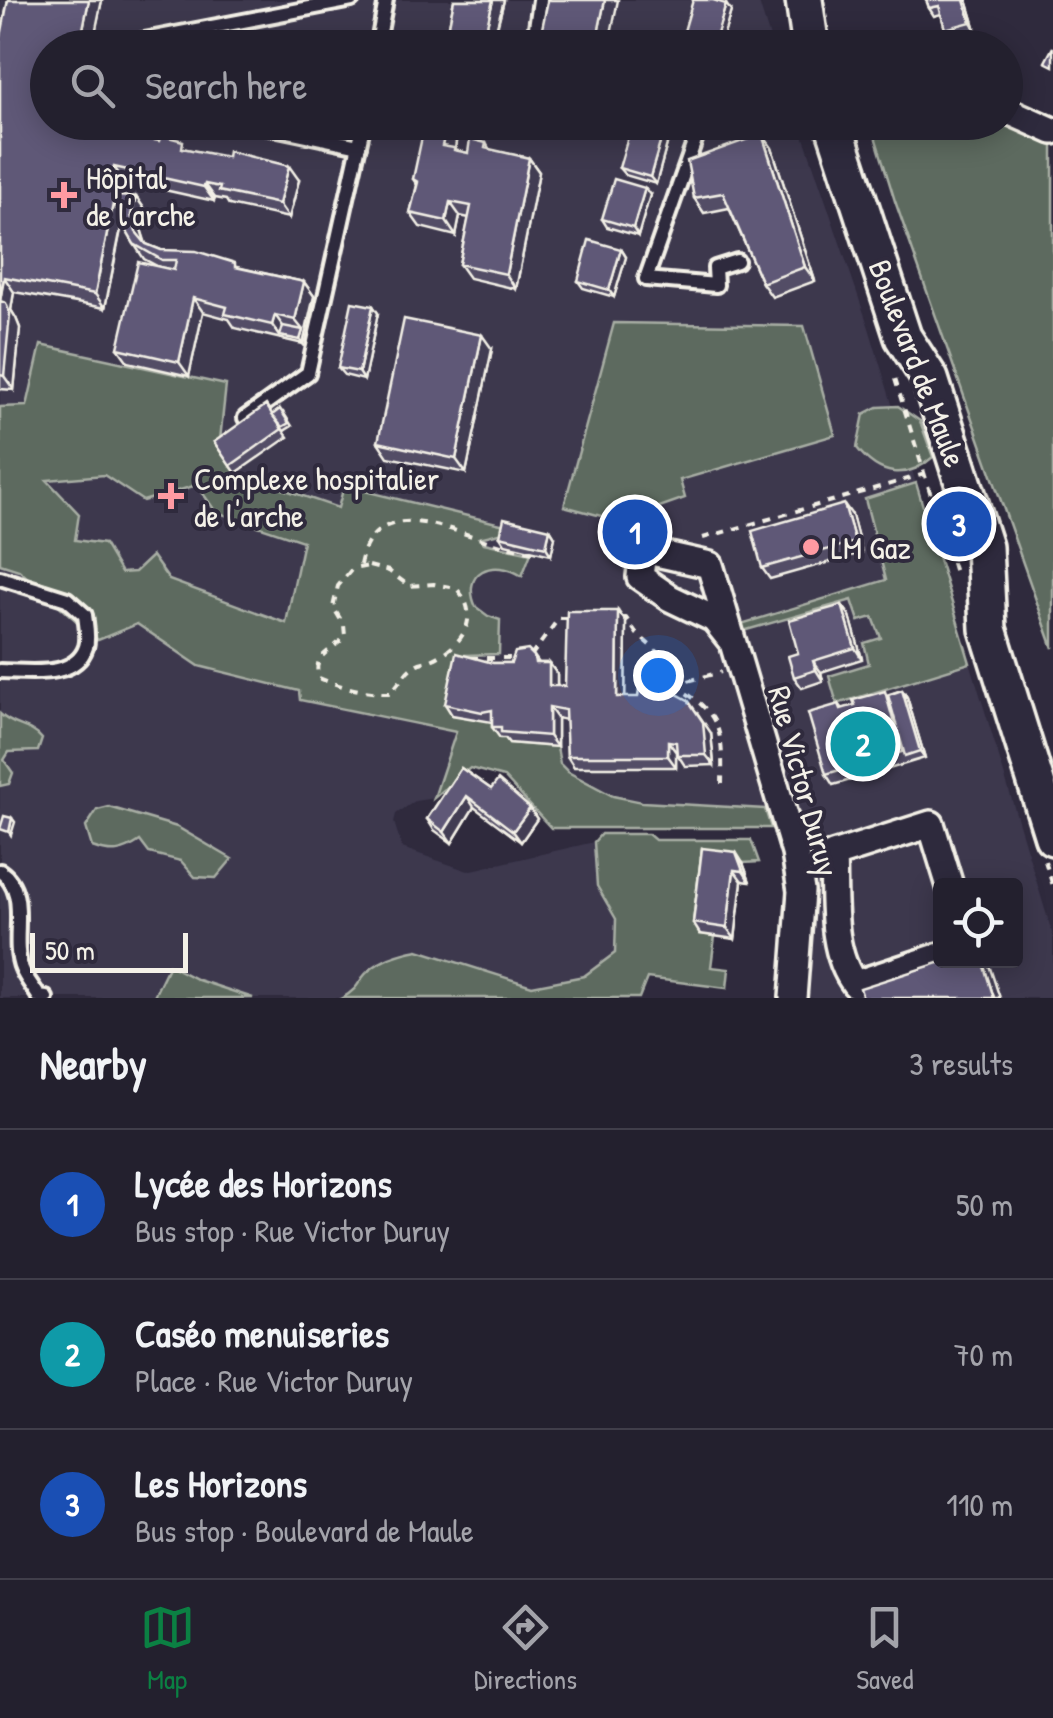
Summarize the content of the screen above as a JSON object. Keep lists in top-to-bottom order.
{
  "streets": {
    "main road": ["Boulevard de Maule"],
    "street": ["Rue Victor Duruy"]
  },
  "places": {
    "health": ["Hôpital de l'arche", "Complexe hospitalier de l'arche"],
    "other": ["LM Gaz"]
  },
  "scale_bar": "50 m",
  "page": {
    "search": "Search here",
    "pins": ["3", "1", "2"],
    "scale": "50 m",
    "heading": ["Nearby", "3 results"],
    "list": [
      {
        "mark": "1",
        "name": "Lycée des Horizons",
        "note": "Bus stop · Rue Victor Duruy",
        "value": "50 m"
      },
      {
        "mark": "2",
        "name": "Caséo menuiseries",
        "note": "Place · Rue Victor Duruy",
        "value": "70 m"
      },
      {
        "mark": "3",
        "name": "Les Horizons",
        "note": "Bus stop · Boulevard de Maule",
        "value": "110 m"
      }
    ],
    "nav": ["Map", "Directions", "Saved"]
  }
}
